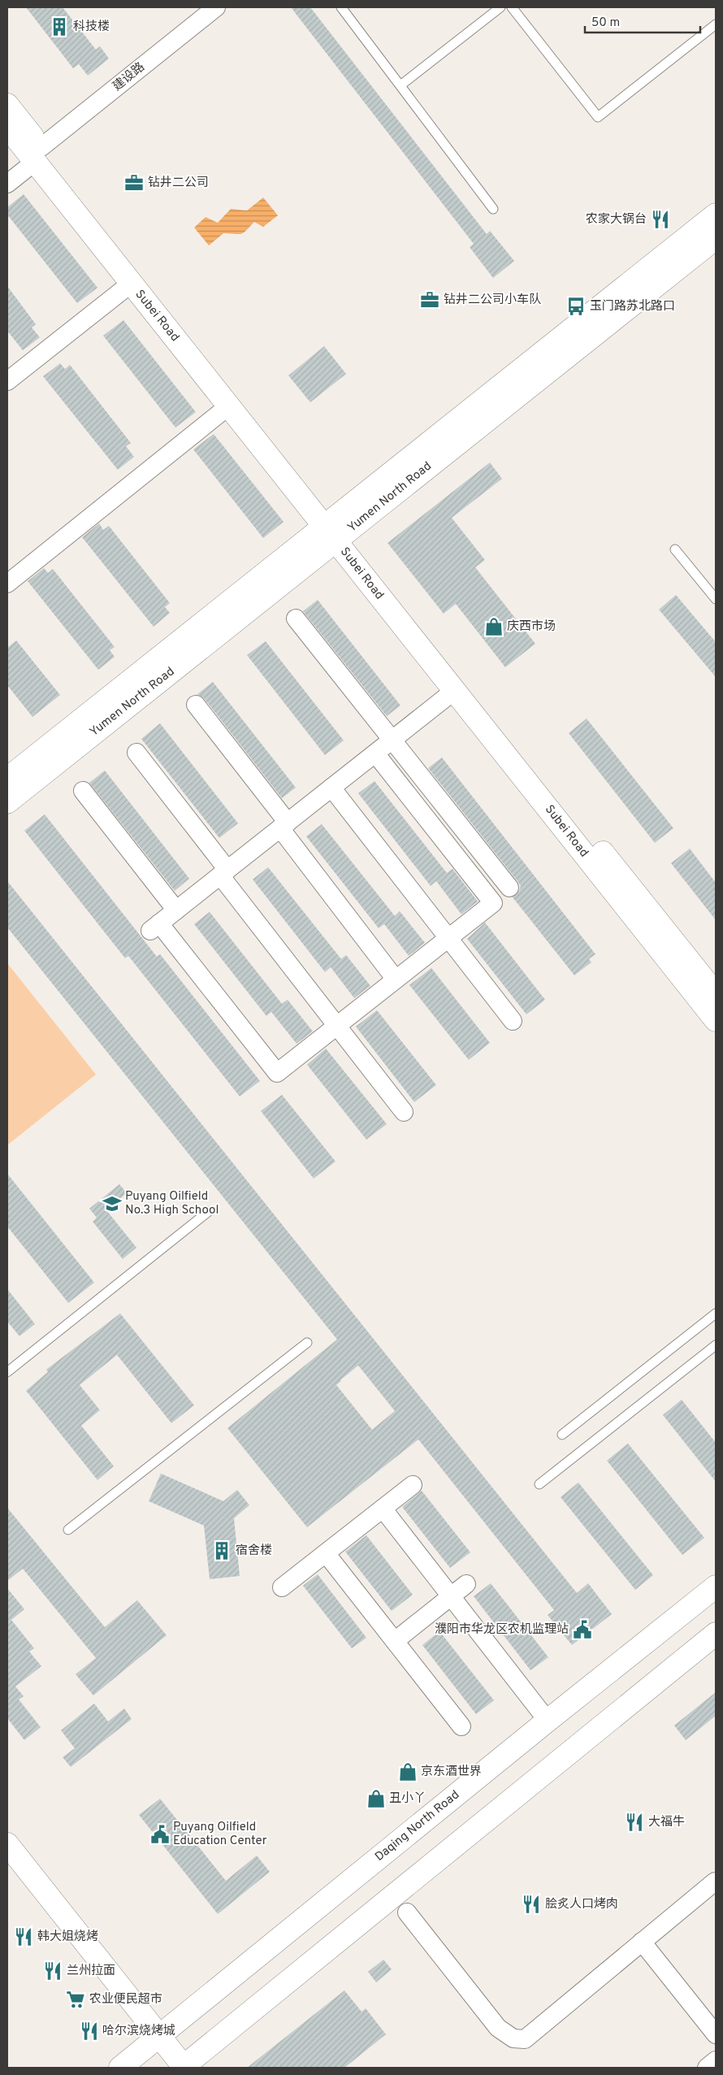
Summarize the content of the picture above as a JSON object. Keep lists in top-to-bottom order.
{
  "streets": {
    "street": [
      "建设路",
      "Subei Road",
      "Yumen North Road",
      "Daqing North Road"
    ]
  },
  "crossings": [
    ["建设路", "Subei Road"],
    ["Subei Road", "Yumen North Road"]
  ],
  "places": {
    "building": ["科技楼", "宿舍楼"],
    "office": ["钻井二公司", "钻井二公司小车队"],
    "restaurant": [
      "农家大锅台",
      "大福牛",
      "脍炙人口烤肉",
      "韩大姐烧烤",
      "兰州拉面",
      "哈尔滨烧烤城"
    ],
    "bus stop": ["玉门路苏北路口"],
    "shop": ["庆西市场", "京东酒世界", "丑小丫"],
    "school or university": ["Puyang Oilfield No.3 High School"],
    "public building": ["濮阳市华龙区农机监理站", "Puyang Oilfield Education Center"],
    "supermarket": ["农业便民超市"]
  },
  "scale_bar": "50 m"
}
